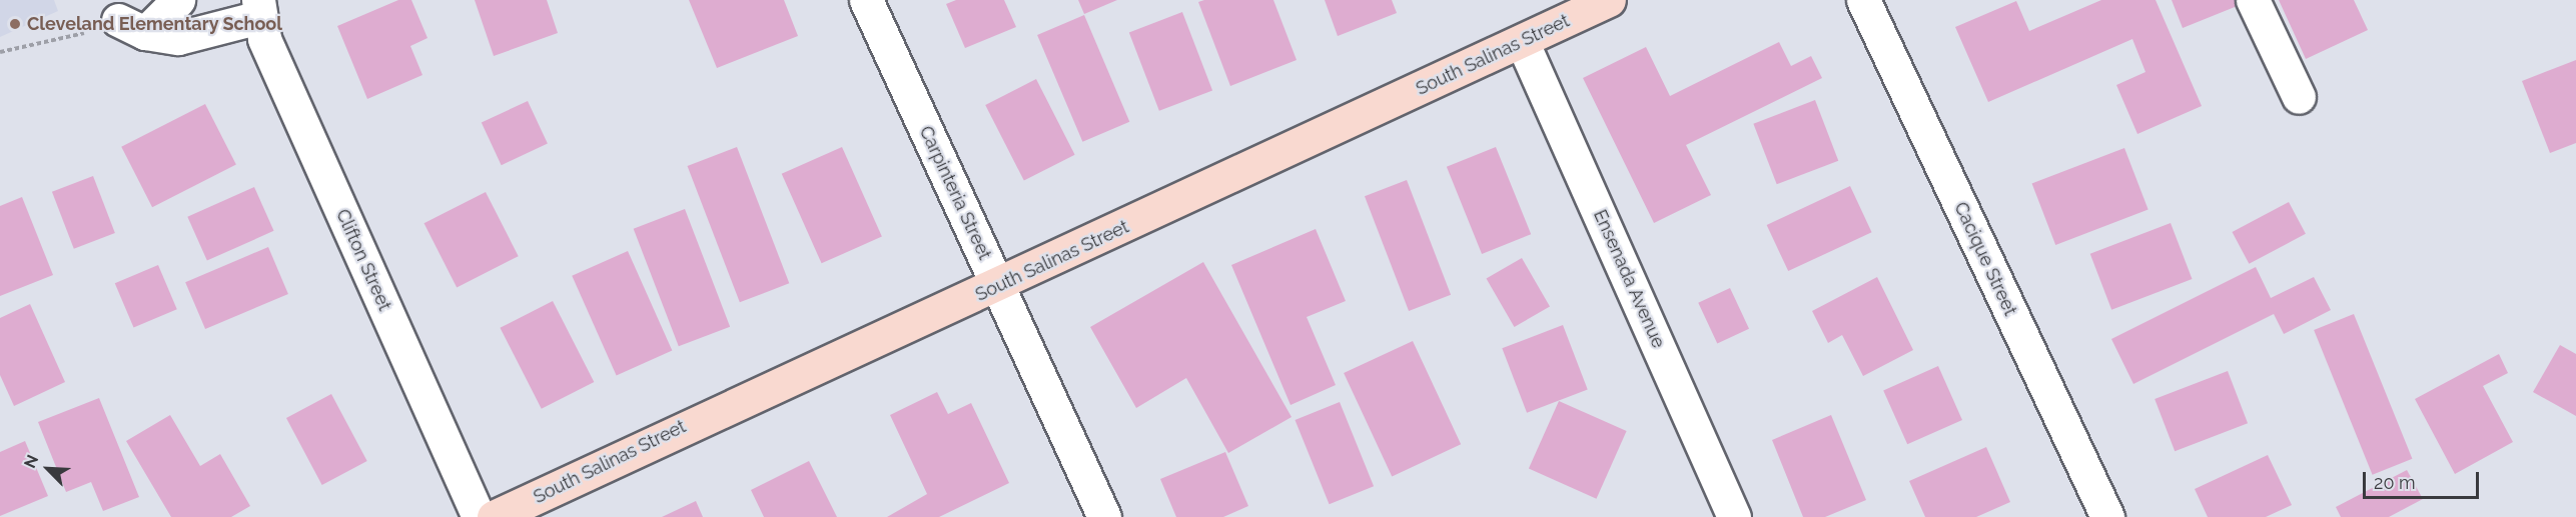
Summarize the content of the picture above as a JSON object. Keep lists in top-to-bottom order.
{
  "streets": {
    "main road": ["South Salinas Street"],
    "street": [
      "Carpinteria Street",
      "Cacique Street",
      "Clifton Street",
      "Ensenada Avenue"
    ]
  },
  "crossings": [
    ["South Salinas Street", "Carpinteria Street"],
    ["South Salinas Street", "Ensenada Avenue"]
  ],
  "places": ["Cleveland Elementary School"],
  "scale_bar": "20 m",
  "north": "top left"
}
